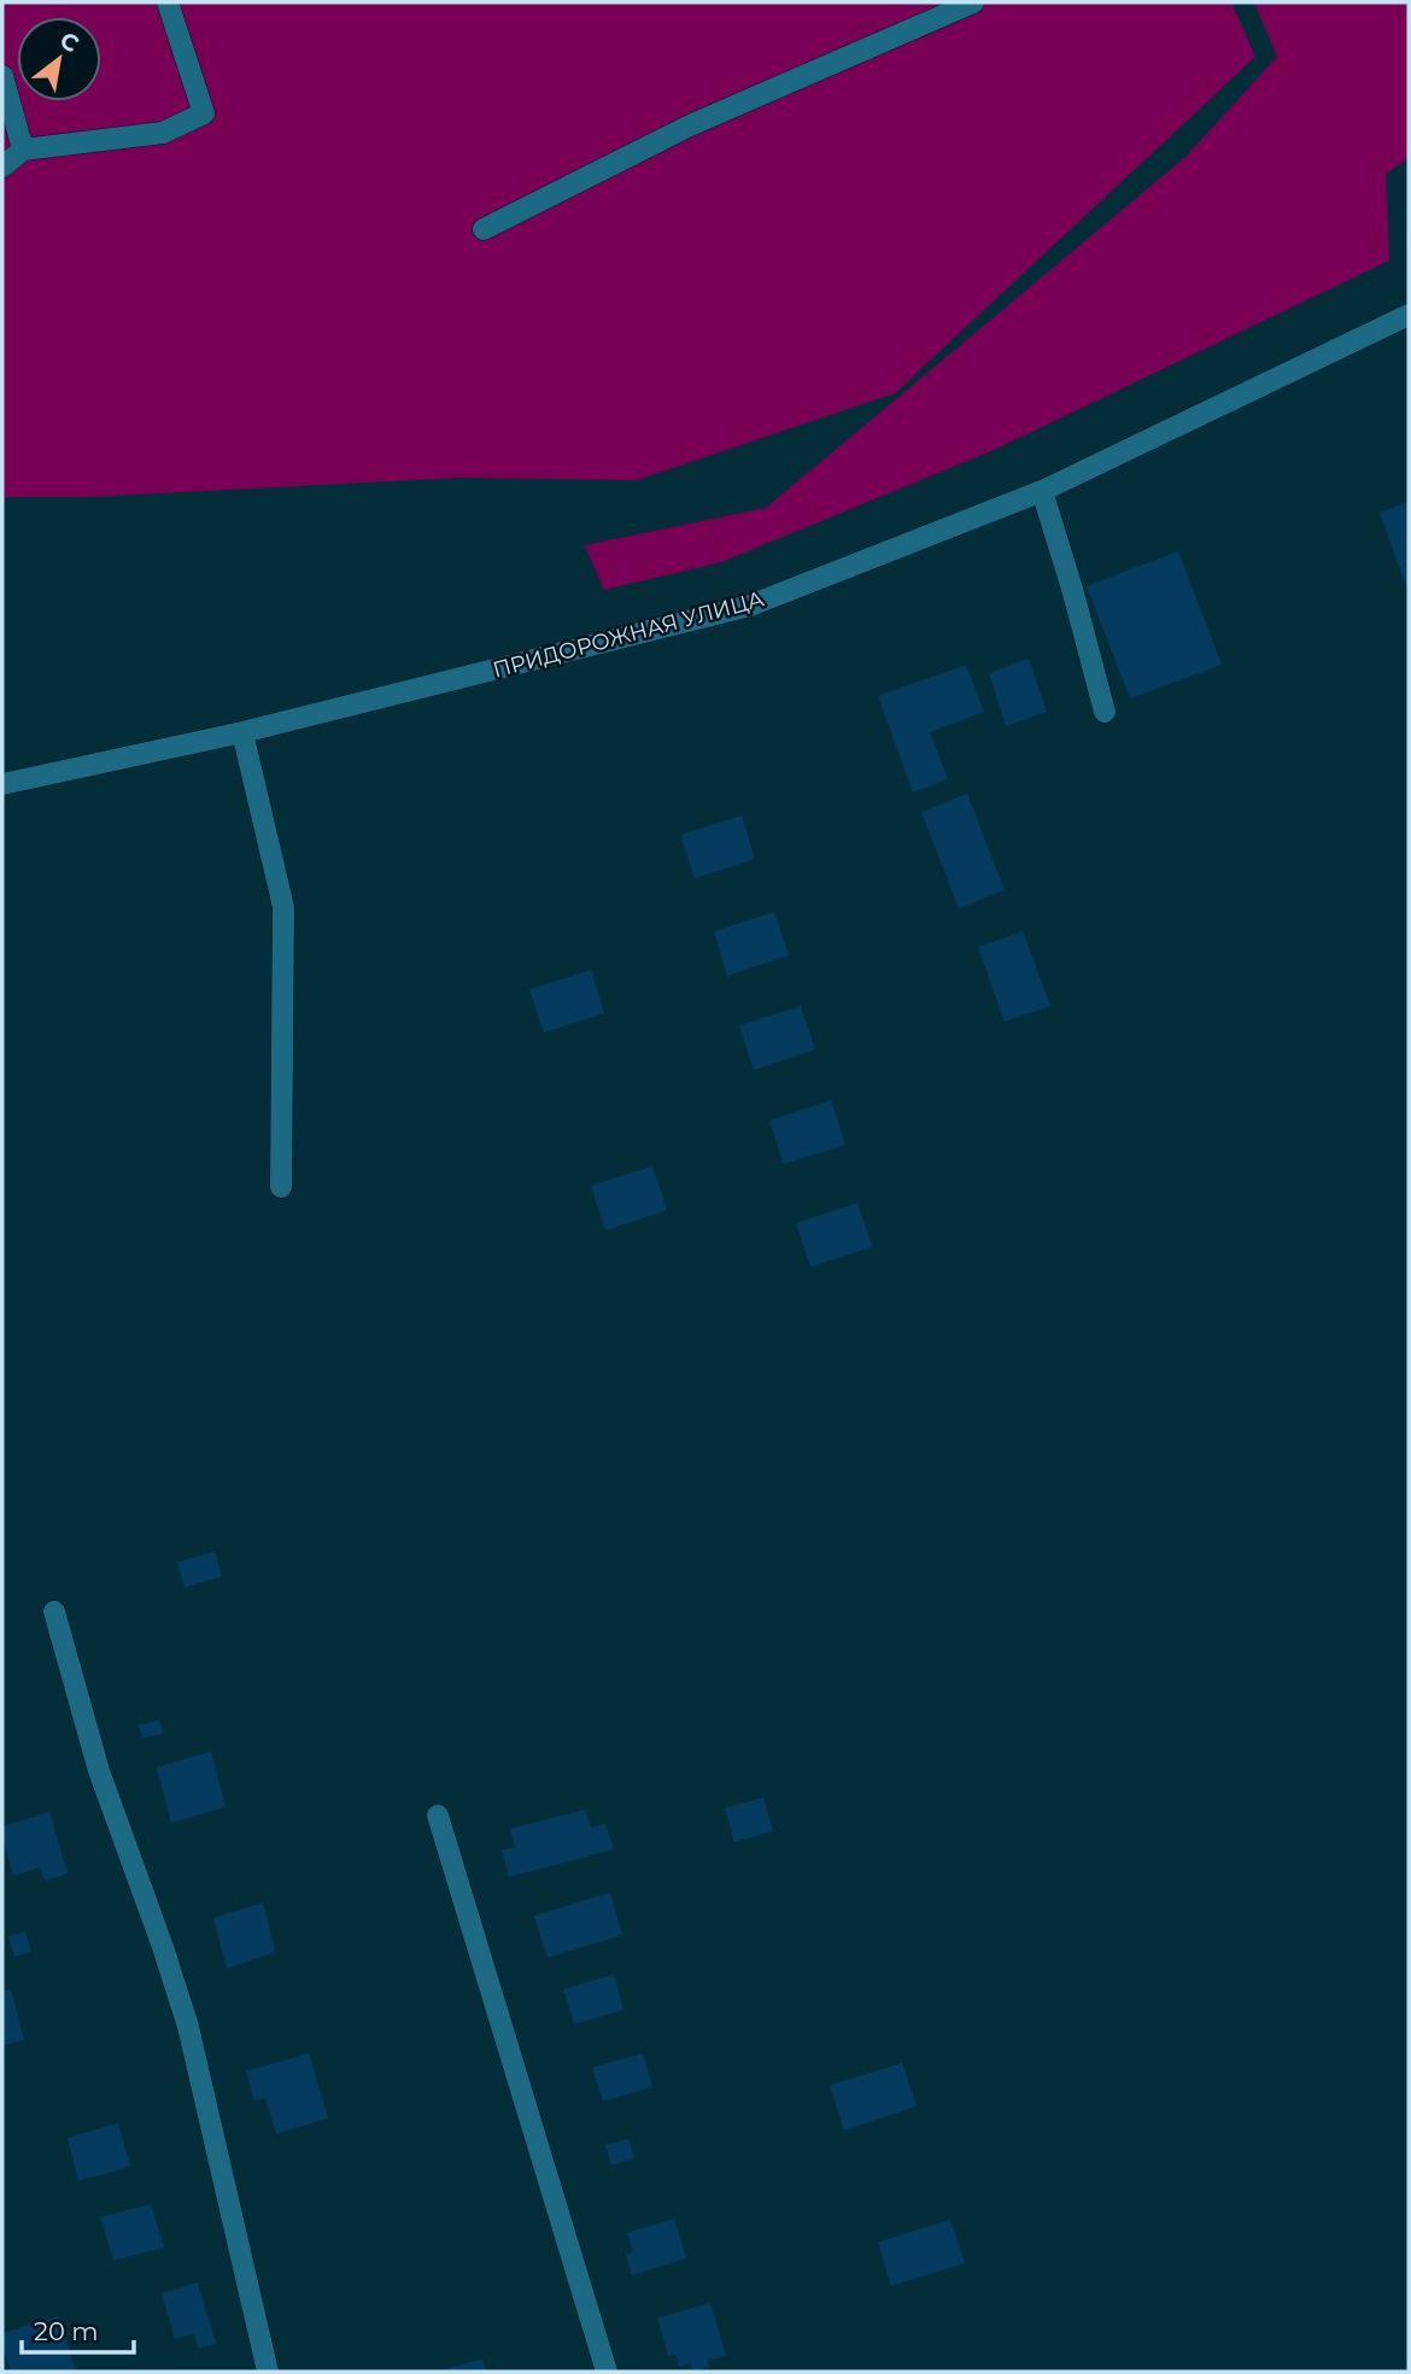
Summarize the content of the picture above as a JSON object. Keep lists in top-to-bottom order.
{
  "streets": {
    "street": ["ПРИДОРОЖНАЯ УЛИЦА"]
  },
  "scale_bar": "20 m",
  "north": "top right"
}
